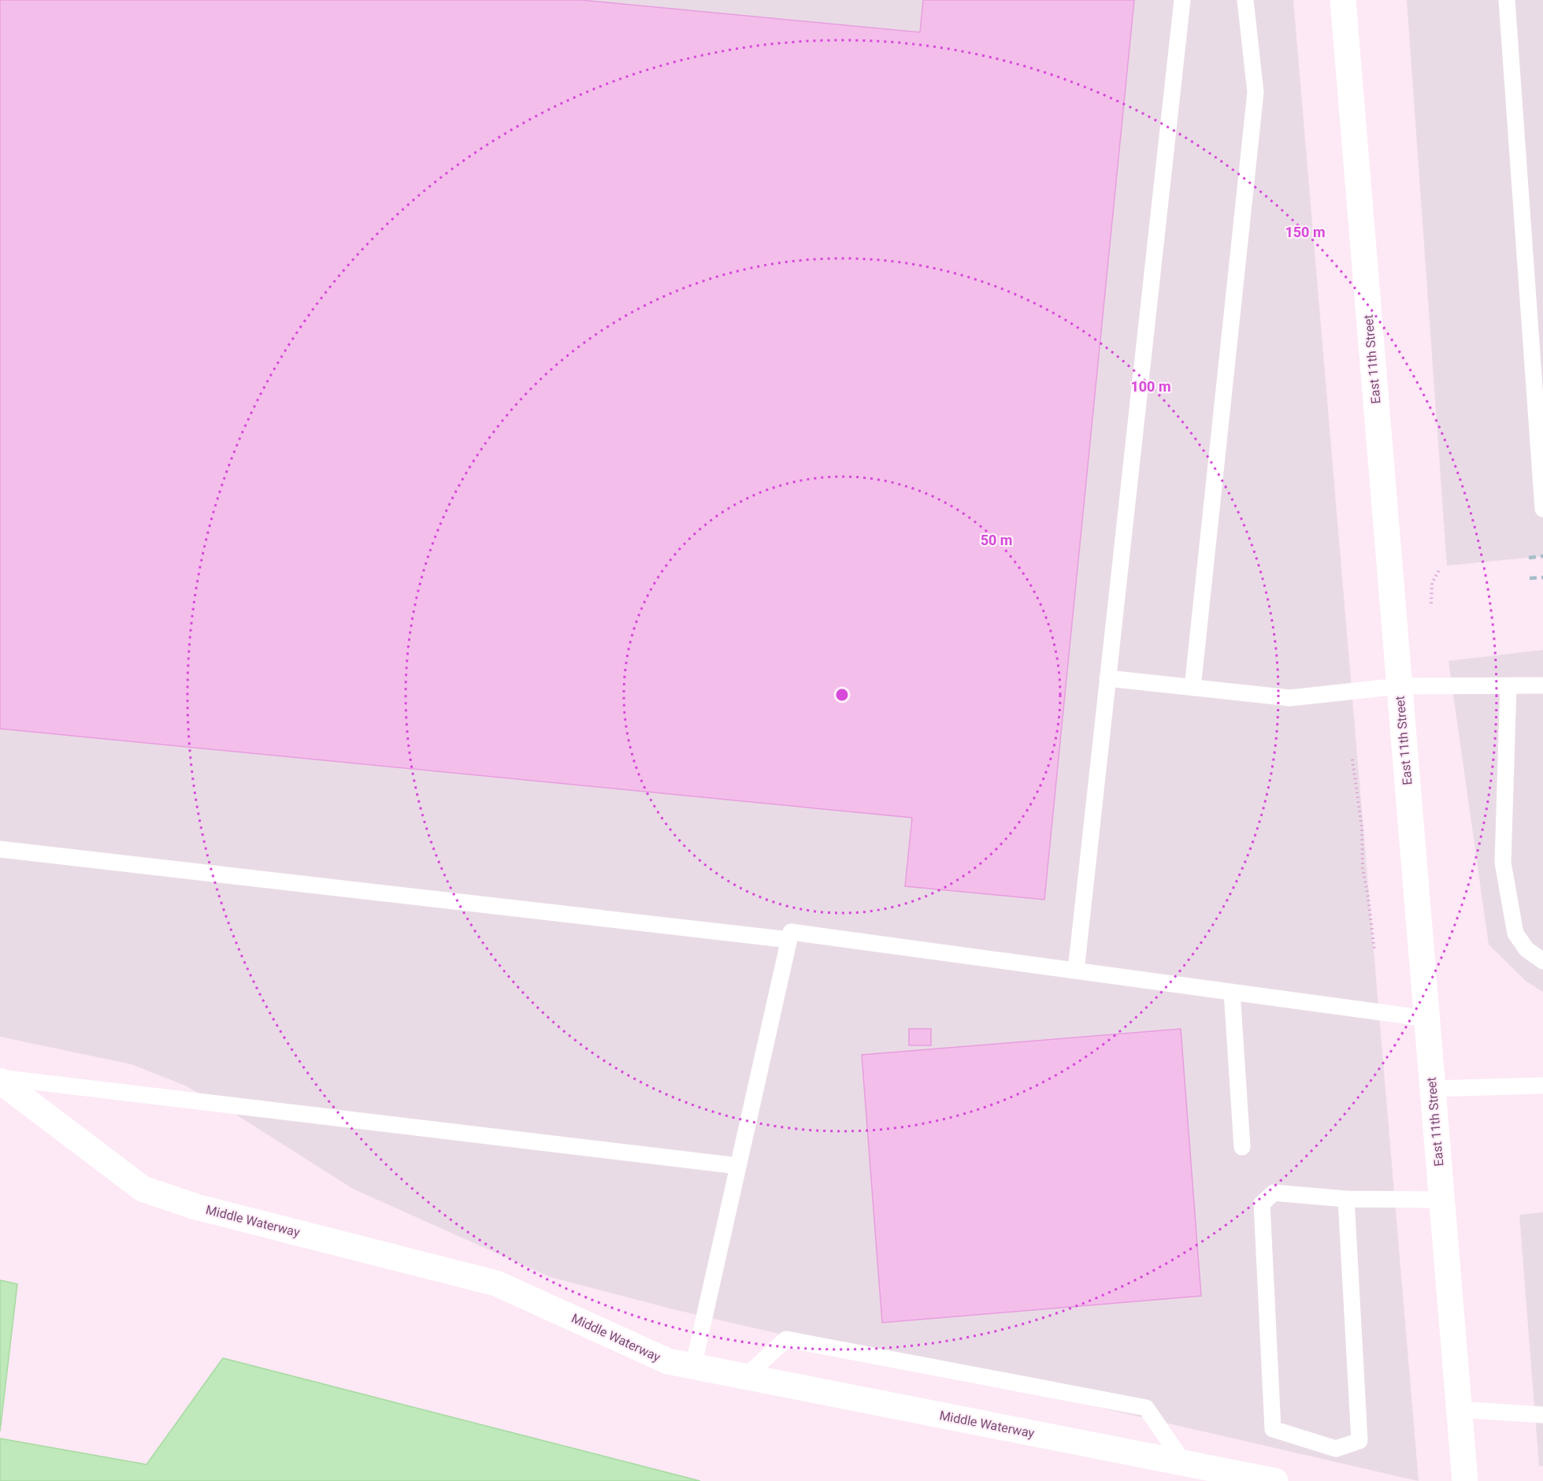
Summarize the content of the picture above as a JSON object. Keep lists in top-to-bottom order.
{
  "streets": {
    "street": ["East 11th Street", "Middle Waterway"]
  },
  "rings": ["150 m", "100 m", "50 m"]
}
